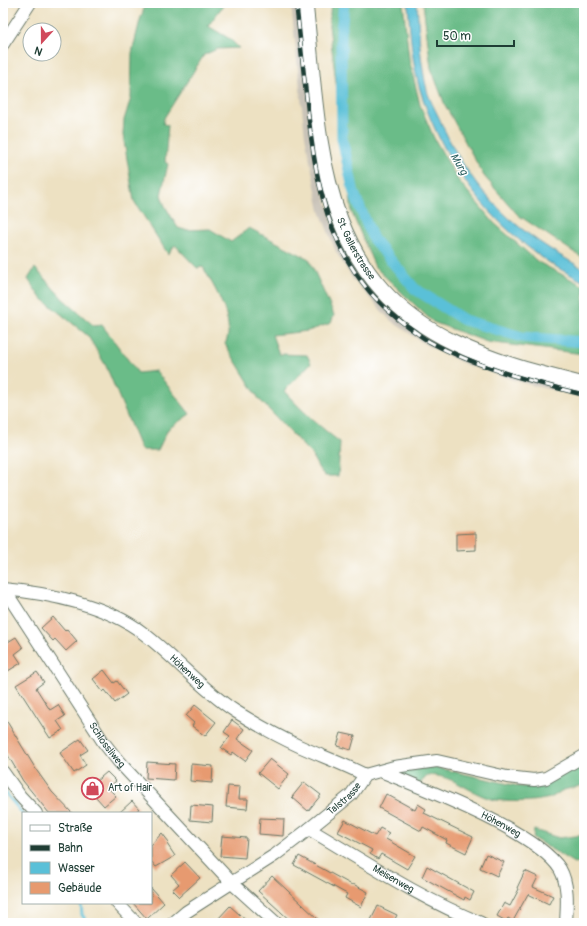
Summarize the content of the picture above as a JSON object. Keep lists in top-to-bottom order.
{
  "streets": {
    "main road": ["St. Gallerstrasse"],
    "street": [
      "Höhenweg",
      "Schlössliweg",
      "Talstrasse",
      "Meisenweg"
    ]
  },
  "crossings": [
    ["Höhenweg", "Schlössliweg"],
    ["Höhenweg", "Talstrasse"],
    ["Schlössliweg", "Talstrasse"],
    ["Talstrasse", "Meisenweg"]
  ],
  "water": ["Murg"],
  "places": {
    "shop": ["Art of Hair"]
  },
  "legend": [
    "Straße",
    "Bahn",
    "Wasser",
    "Gebäude"
  ],
  "scale_bar": "50 m",
  "north": "bottom"
}
